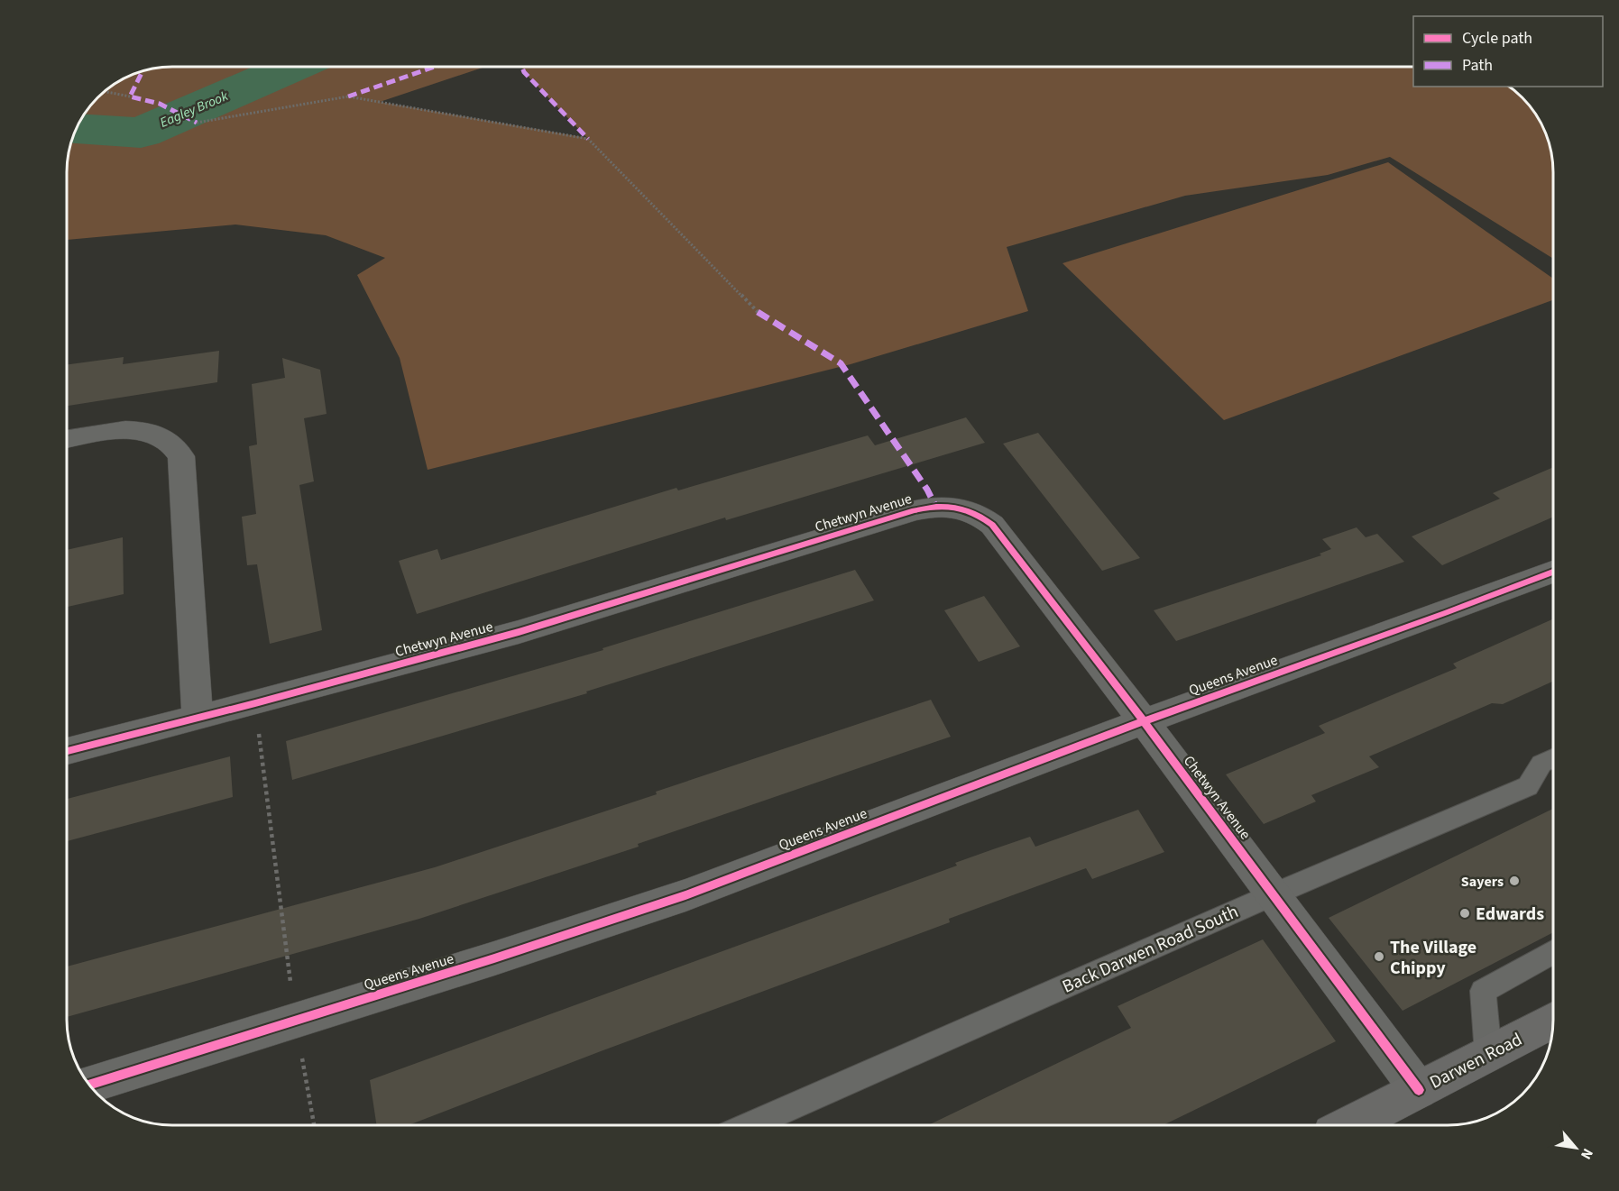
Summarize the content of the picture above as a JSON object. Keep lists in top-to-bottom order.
{
  "streets": {
    "main road": ["Darwen Road"],
    "street": ["Chetwyn Avenue", "Queens Avenue"],
    "lane": ["Back Darwen Road South"]
  },
  "crossings": [
    ["Chetwyn Avenue", "Queens Avenue"],
    ["Chetwyn Avenue", "Back Darwen Road South"],
    ["Chetwyn Avenue", "Darwen Road"]
  ],
  "water": ["Eagley Brook"],
  "places": ["Sayers", "Edwards", "The Village Chippy"],
  "legend": ["Cycle path", "Path"],
  "north": "bottom right"
}
